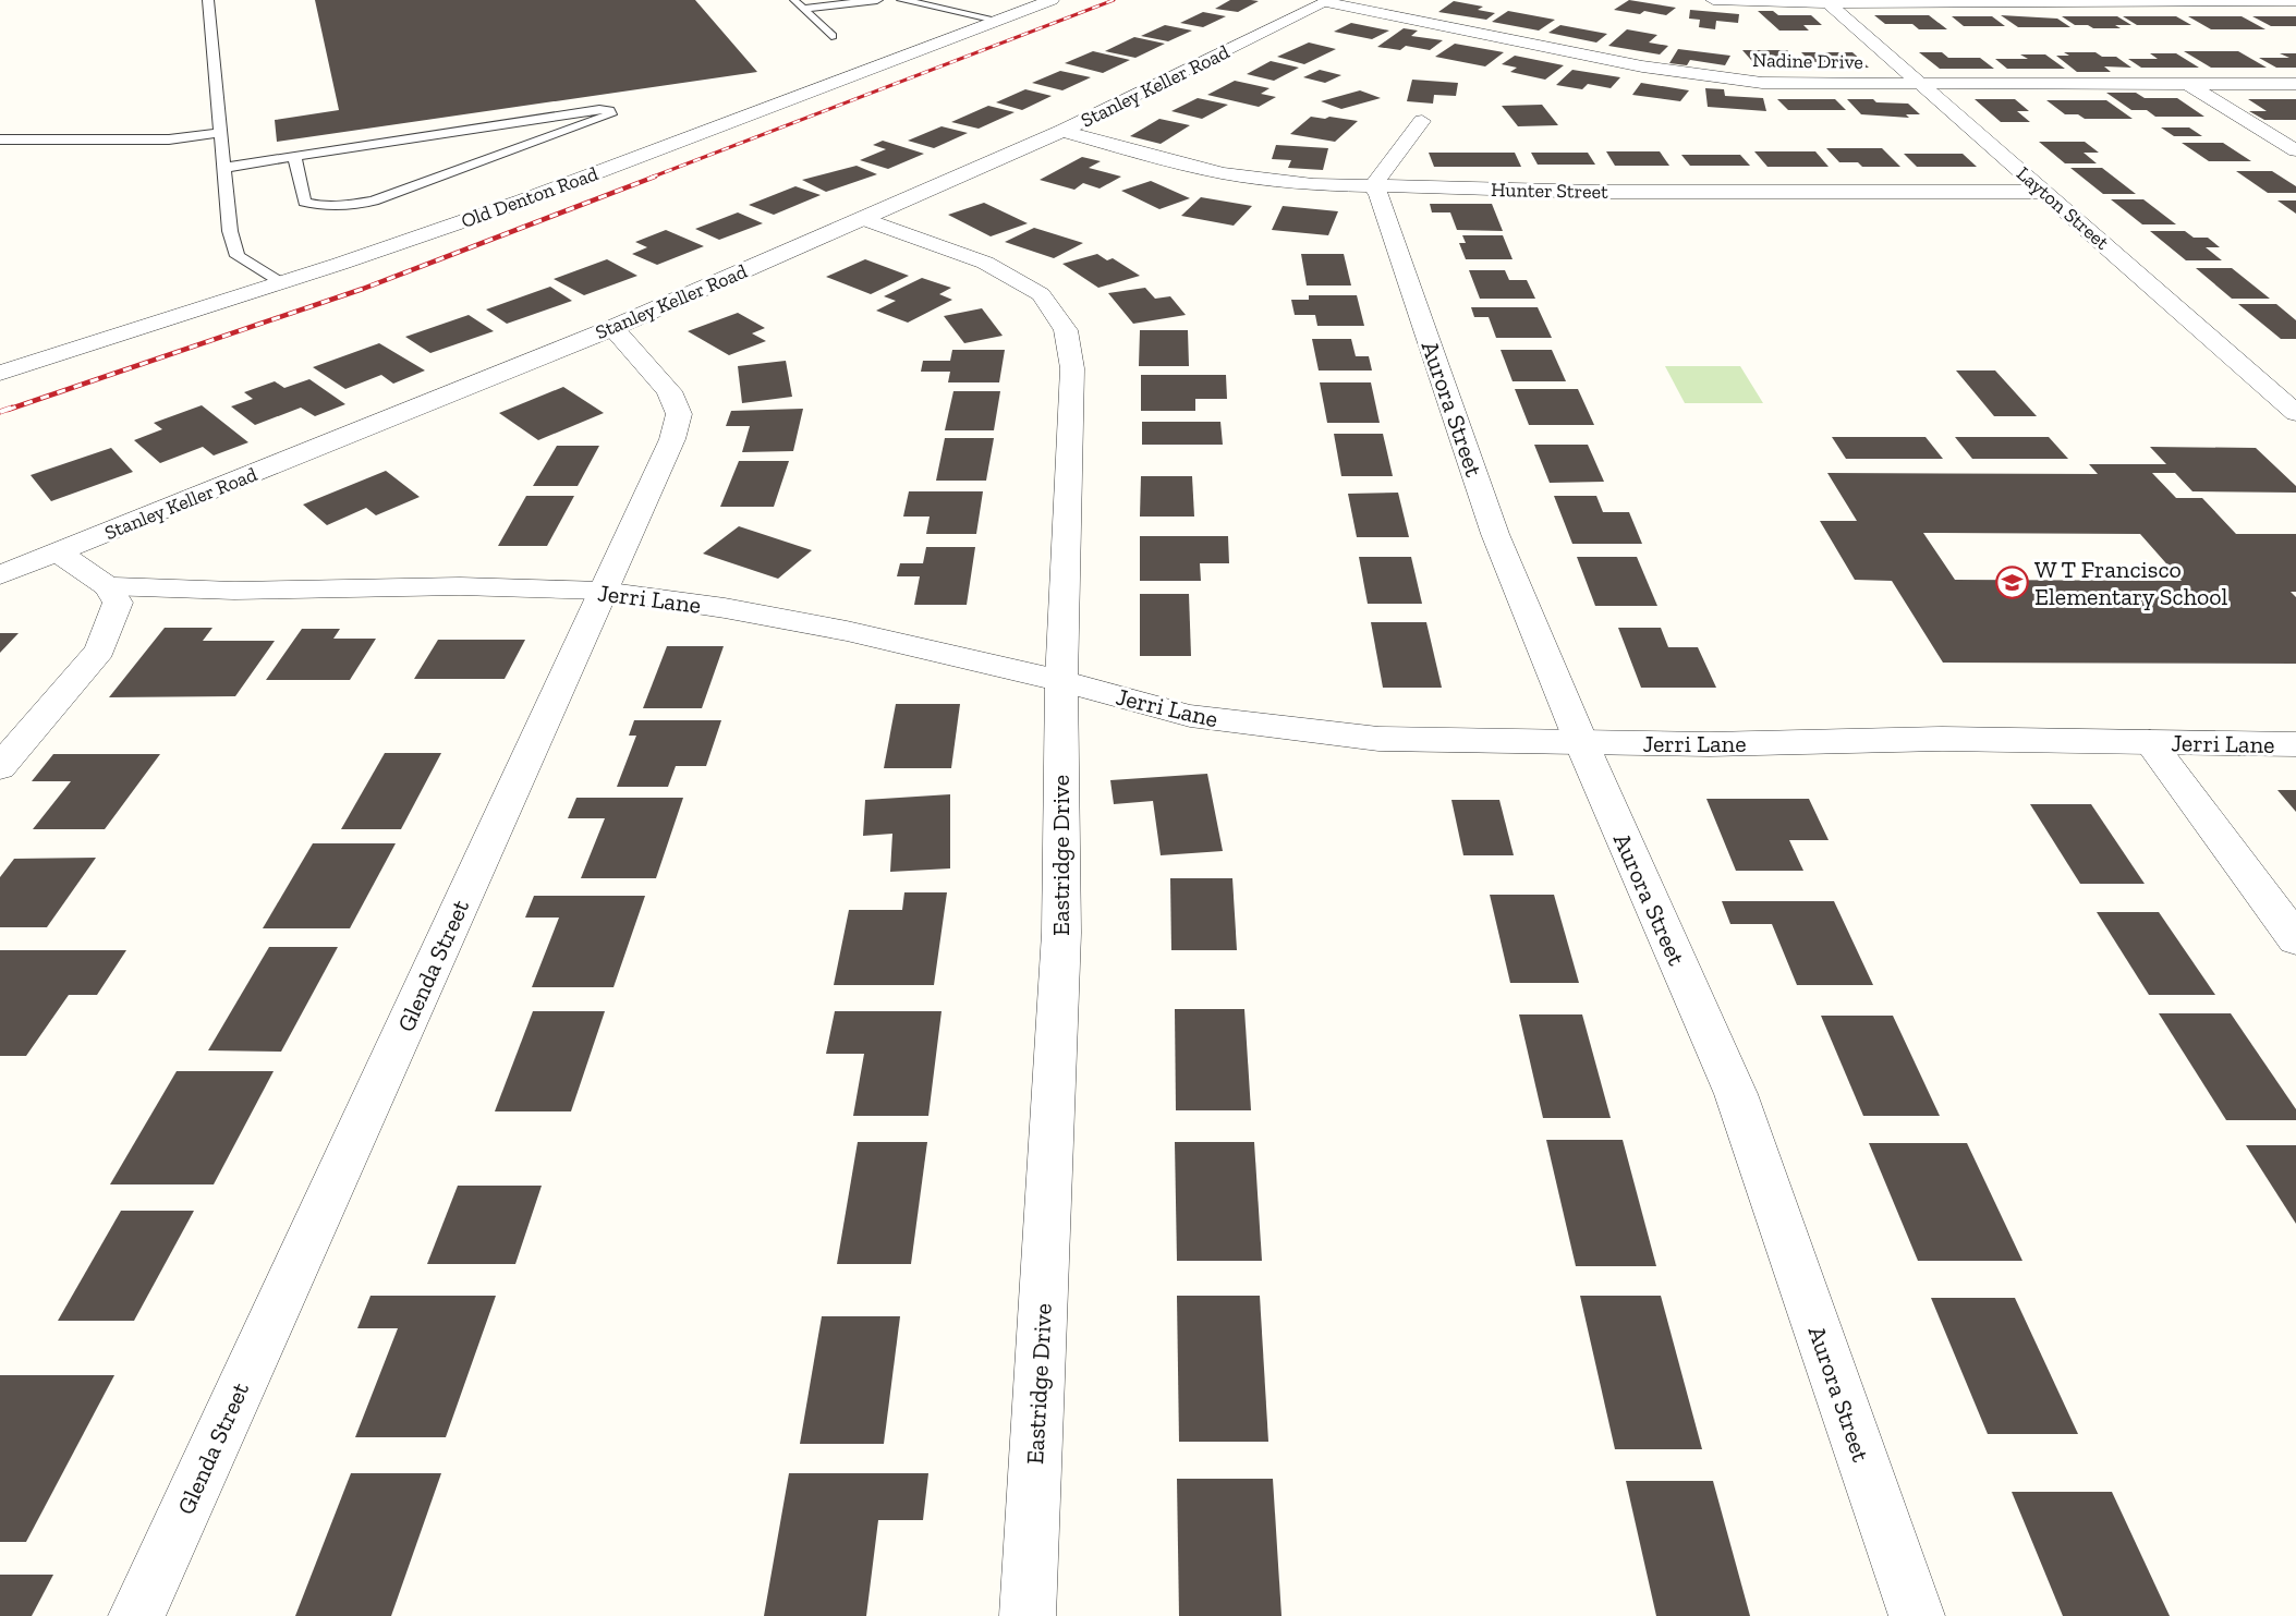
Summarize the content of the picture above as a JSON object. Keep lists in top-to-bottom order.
{
  "streets": {
    "street": [
      "Nadine Drive",
      "Stanley Keller Road",
      "Hunter Street",
      "Old Denton Road",
      "Layton Street",
      "Aurora Street",
      "Jerri Lane",
      "Eastridge Drive",
      "Glenda Street"
    ]
  },
  "crossings": [
    ["Nadine Drive", "Stanley Keller Road"],
    ["Nadine Drive", "Layton Street"],
    ["Stanley Keller Road", "Hunter Street"],
    ["Stanley Keller Road", "Eastridge Drive"],
    ["Stanley Keller Road", "Glenda Street"],
    ["Hunter Street", "Layton Street"],
    ["Hunter Street", "Aurora Street"],
    ["Aurora Street", "Jerri Lane"],
    ["Jerri Lane", "Eastridge Drive"],
    ["Jerri Lane", "Glenda Street"]
  ],
  "places": {
    "school or university": ["W T Francisco Elementary School"]
  }
}
